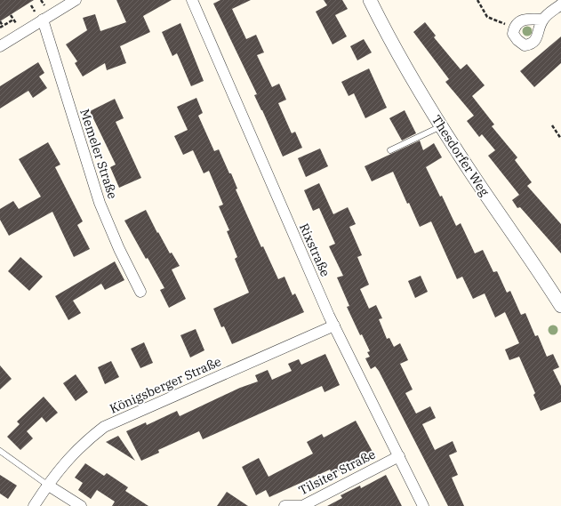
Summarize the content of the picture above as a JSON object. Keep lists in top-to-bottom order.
{
  "streets": {
    "street": [
      "Memeler Straße",
      "Thesdorfer Weg",
      "Rixstraße",
      "Königsberger Straße",
      "Tilsiter Straße"
    ]
  },
  "crossings": [
    ["Rixstraße", "Königsberger Straße"],
    ["Rixstraße", "Tilsiter Straße"]
  ]
}
